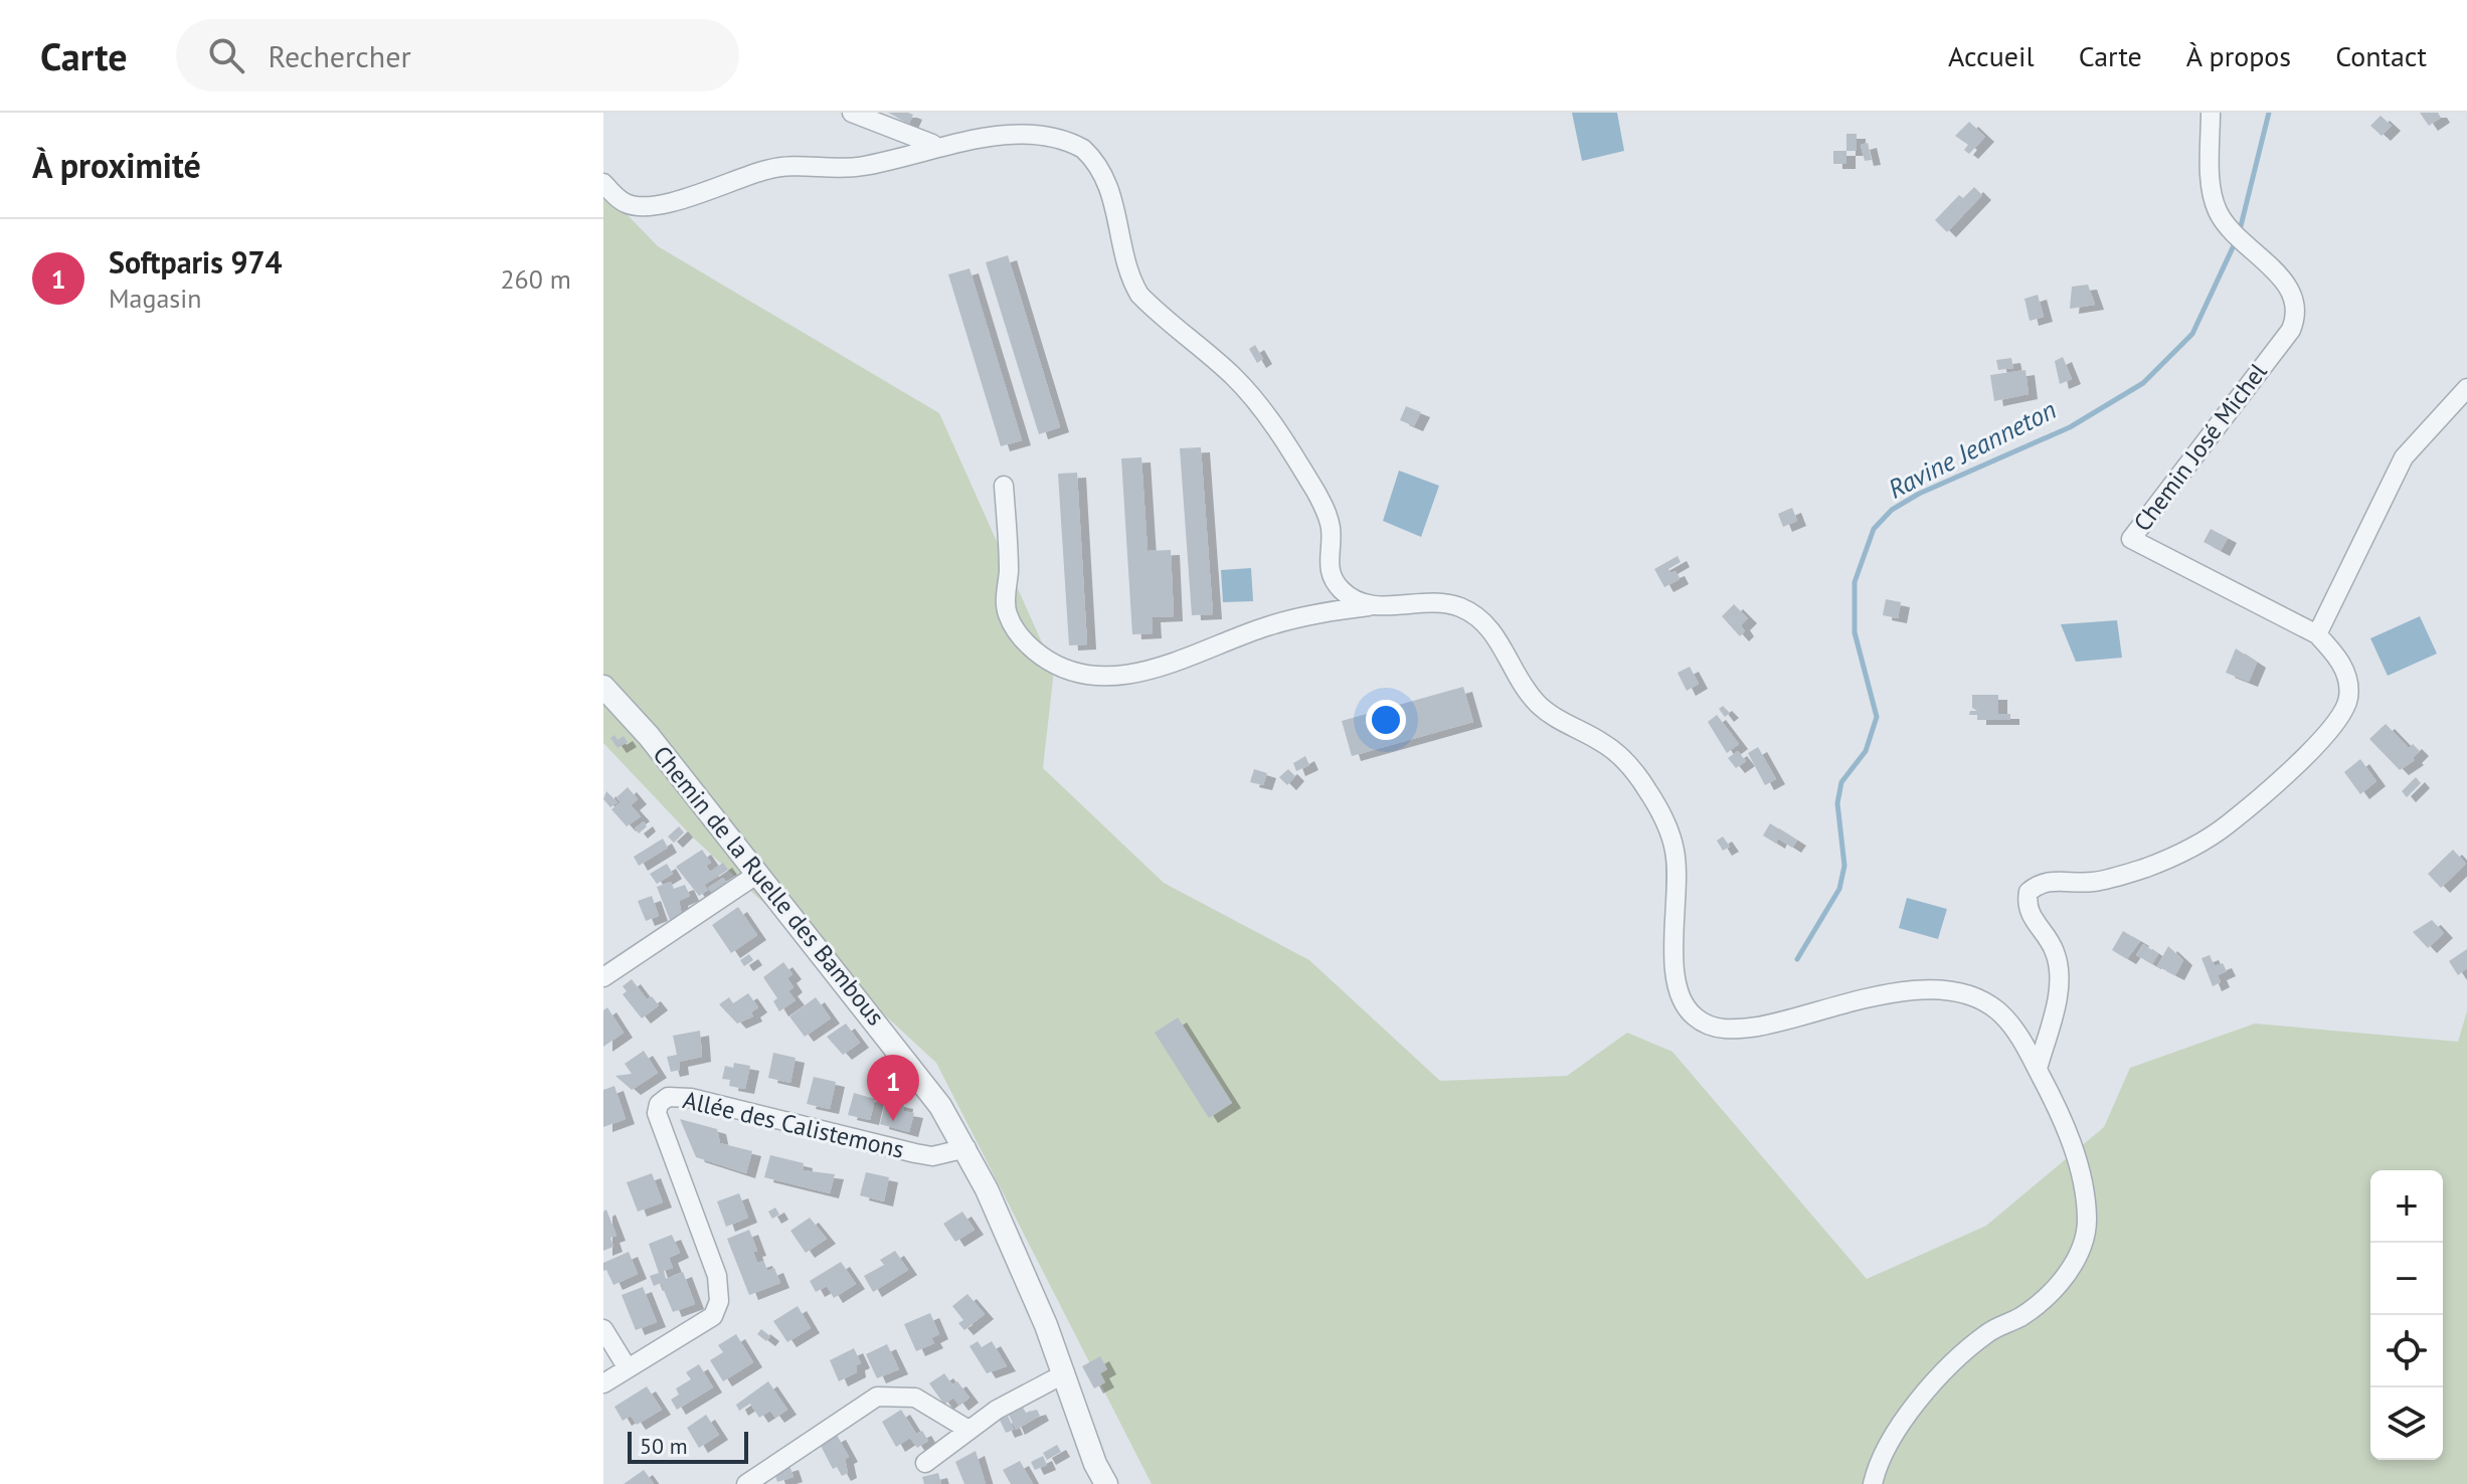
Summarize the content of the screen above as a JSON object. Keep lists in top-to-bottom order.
{
  "streets": {
    "street": ["Chemin José Michel", "Chemin de la Ruelle des Bambous", "Allée des Calistemons"]
  },
  "crossings": [
    ["Chemin de la Ruelle des Bambous", "Allée des Calistemons"]
  ],
  "water": ["Ravine Jeanneton"],
  "scale_bar": "50 m",
  "page": {
    "header": "Carte",
    "search": "Rechercher",
    "nav": [
      "Accueil",
      "Carte",
      "À propos",
      "Contact"
    ],
    "heading": "À proximité",
    "list": [
      {
        "mark": "1",
        "name": "Softparis 974",
        "note": "Magasin",
        "value": "260 m"
      }
    ],
    "pins": "1",
    "map_buttons": ["+", "−"],
    "scale": "50 m"
  }
}
